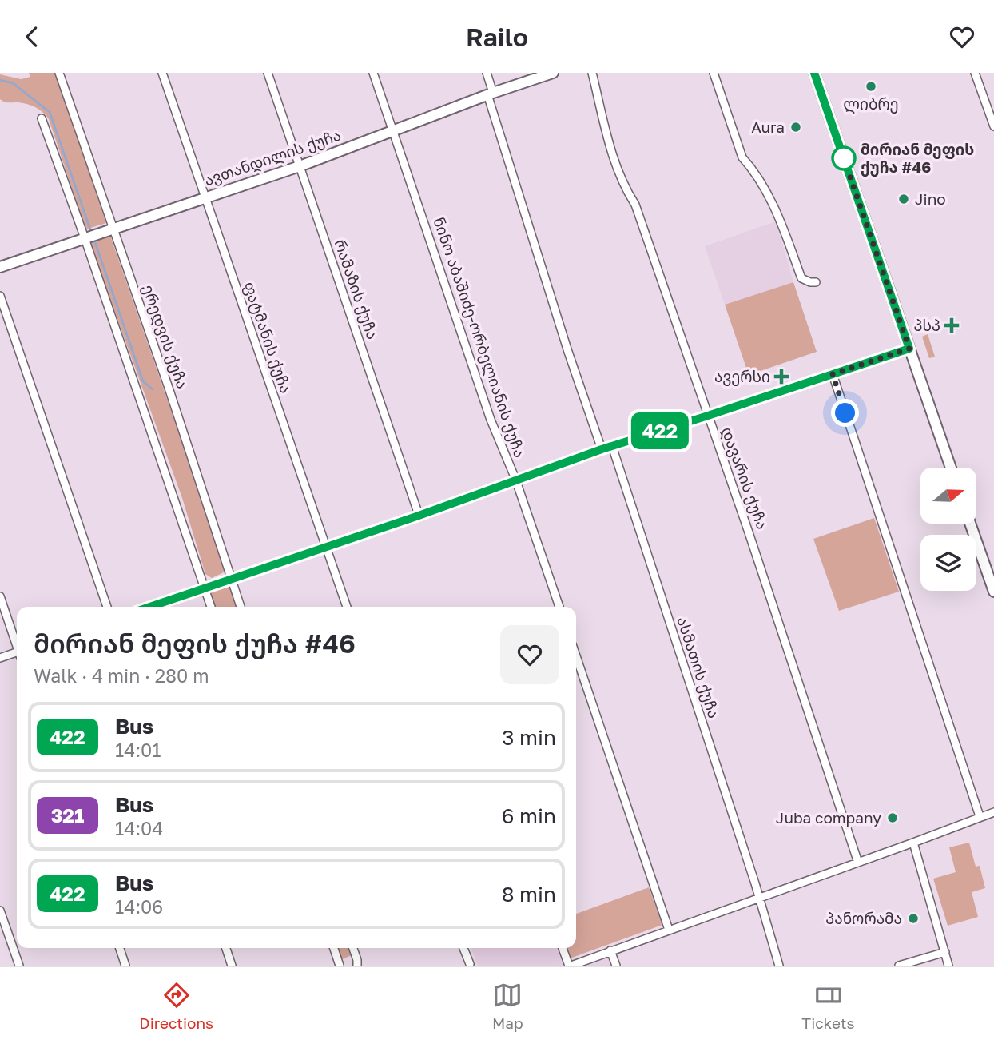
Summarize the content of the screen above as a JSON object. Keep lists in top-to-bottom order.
{
  "streets": {
    "street": [
      "ავთანდილის ქუჩა",
      "რამაზის ქუჩა",
      "ერედვის ქუჩა",
      "ფატმანის ქუჩა",
      "ნინო აბაშიძე-ორბელიანის ქუჩა",
      "დავარის ქუჩა",
      "ასმათის ქუჩა"
    ]
  },
  "crossings": [
    ["ავთანდილის ქუჩა", "რამაზის ქუჩა"],
    ["ავთანდილის ქუჩა", "ერედვის ქუჩა"],
    ["ავთანდილის ქუჩა", "ფატმანის ქუჩა"],
    ["ავთანდილის ქუჩა", "ნინო აბაშიძე-ორბელიანის ქუჩა"]
  ],
  "places": {
    "other": [
      "ლიბრე",
      "Aura",
      "მირიან მეფის ქუჩა #46",
      "Jino",
      "Juba company",
      "პანორამა"
    ],
    "health": ["პსპ", "ავერსი"]
  },
  "lines": ["bus line 422"],
  "north": "right",
  "page": {
    "header": "Railo",
    "on_map": "422",
    "heading": ["მირიან მეფის ქუჩა #46", "Walk · 4 min · 280 m"],
    "list": [
      {
        "mark": "422",
        "name": "Bus",
        "note": "14:01",
        "value": "3 min"
      },
      {
        "mark": "321",
        "name": "Bus",
        "note": "14:04",
        "value": "6 min"
      },
      {
        "mark": "422",
        "name": "Bus",
        "note": "14:06",
        "value": "8 min"
      }
    ],
    "tabs": ["Directions", "Map", "Tickets"]
  }
}
